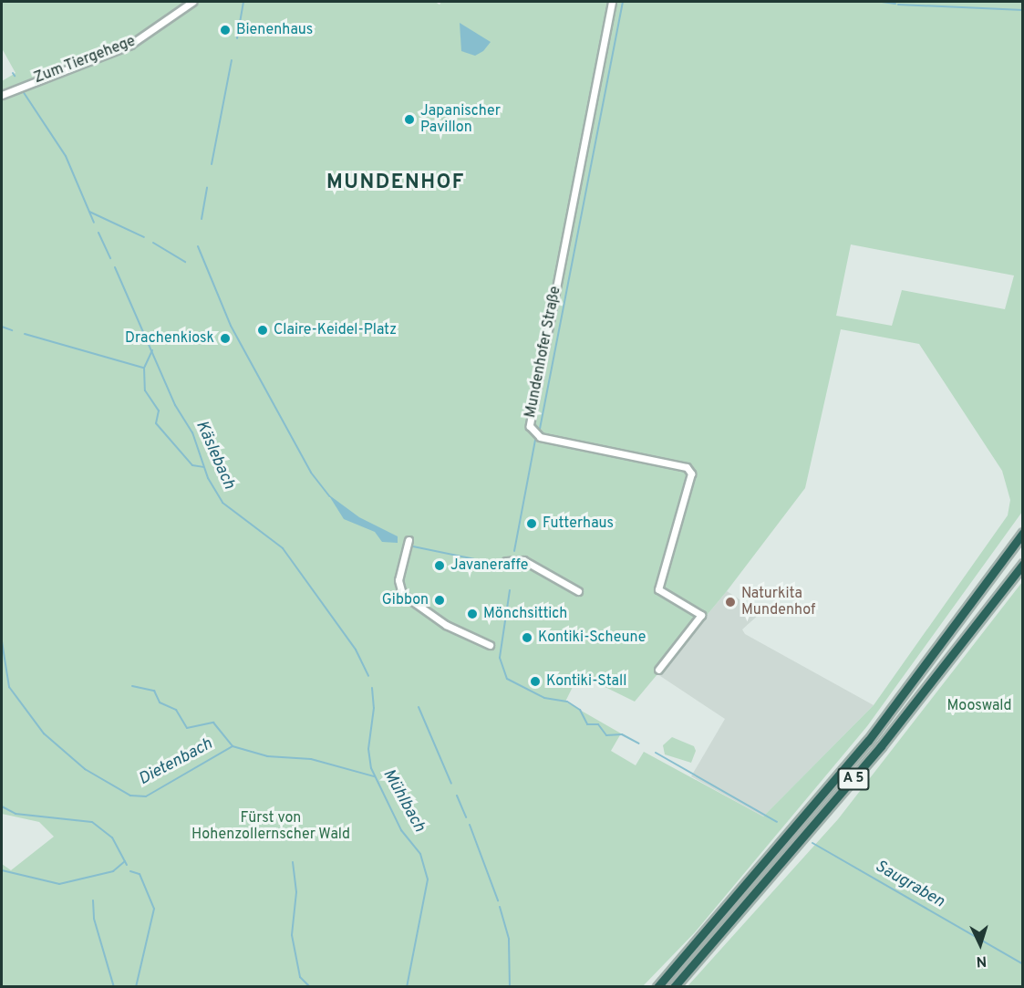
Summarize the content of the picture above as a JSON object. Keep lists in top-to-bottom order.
{
  "streets": {
    "highway": ["A 5"],
    "street": ["Zum Tiergehege", "Mundenhofer Straße"]
  },
  "districts": ["MUNDENHOF"],
  "water": [
    "Käslebach",
    "Dietenbach",
    "Mühlbach",
    "Saugraben"
  ],
  "parks": ["Mooswald", "Fürst von Hohenzollernscher Wald"],
  "places": [
    "Bienenhaus",
    "Japanischer Pavillon",
    "Claire-Keidel-Platz",
    "Drachenkiosk",
    "Futterhaus",
    "Javaneraffe",
    "Gibbon",
    "Naturkita Mundenhof",
    "Mönchsittich",
    "Kontiki-Scheune",
    "Kontiki-Stall"
  ],
  "north": "bottom"
}
